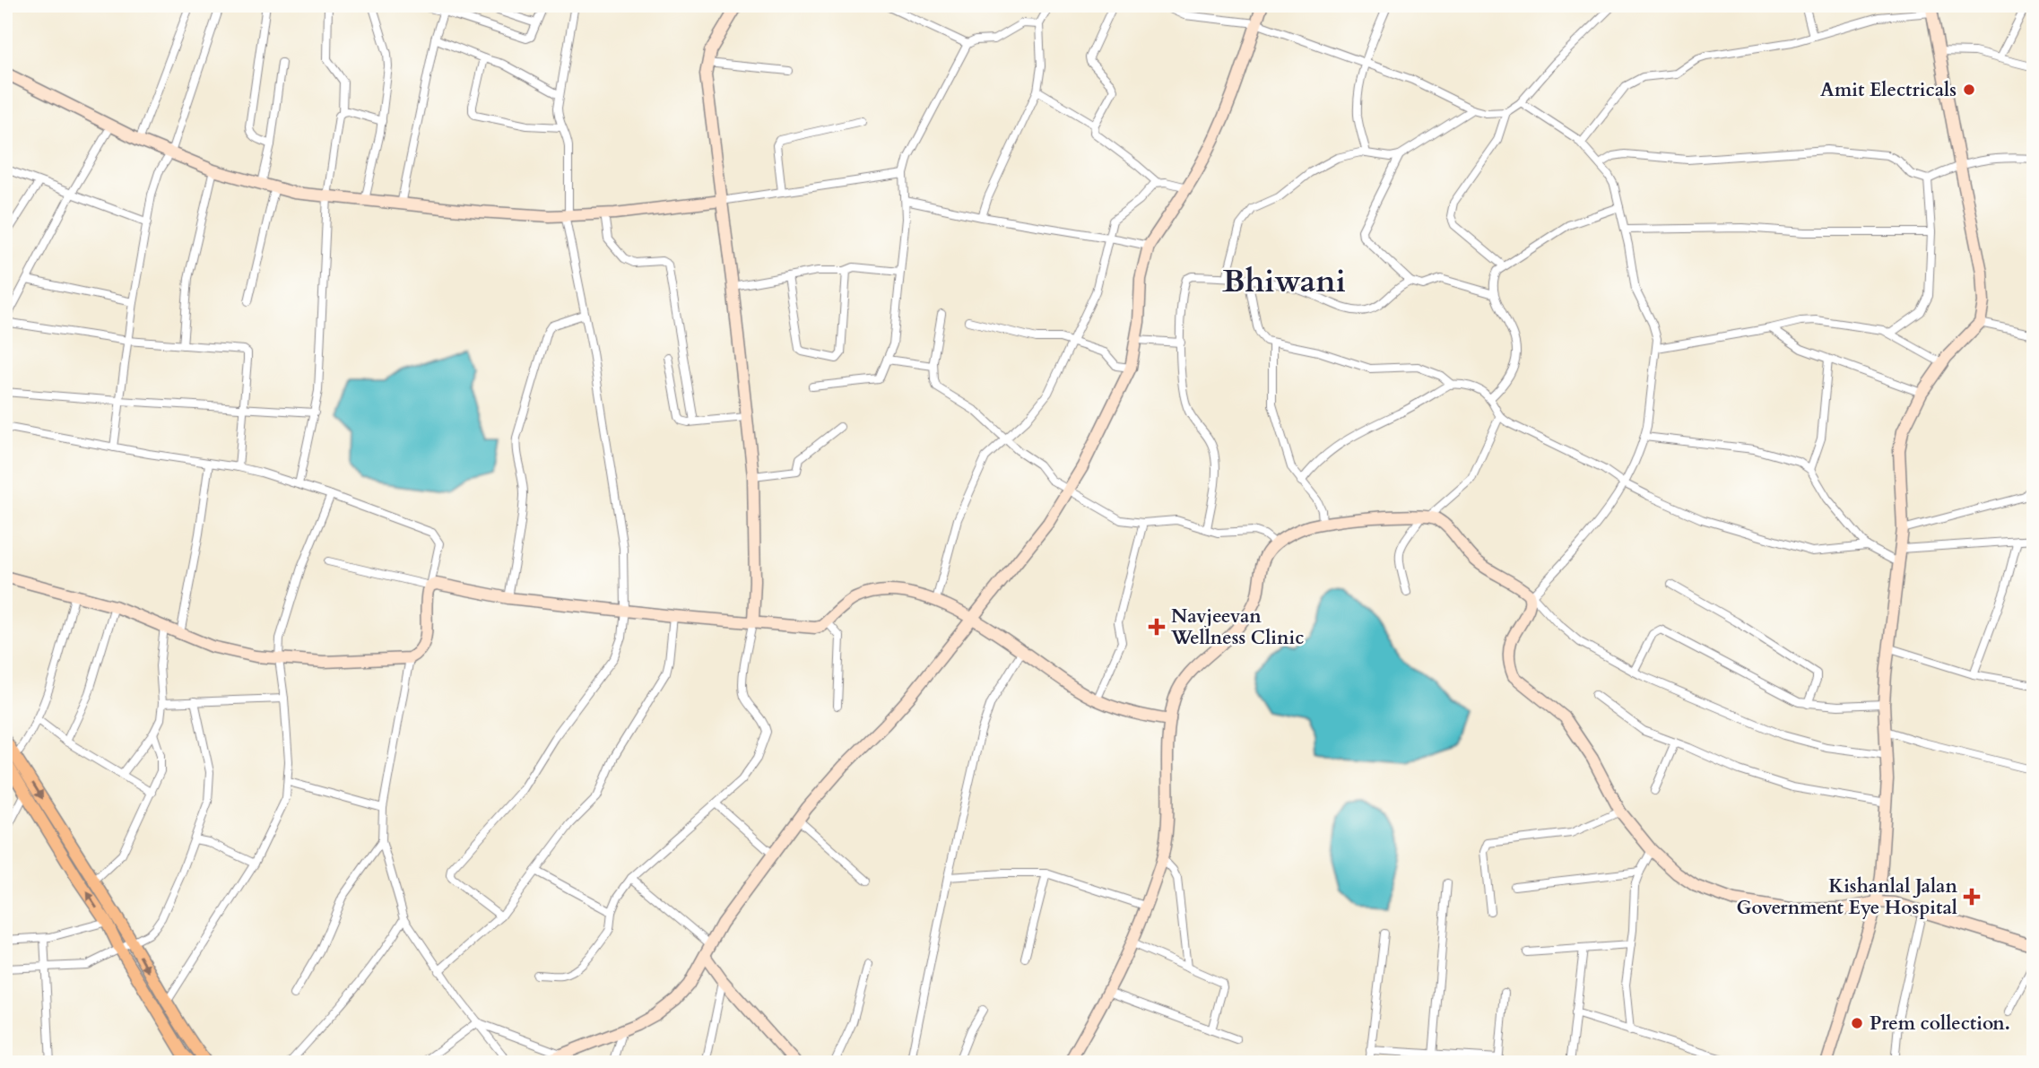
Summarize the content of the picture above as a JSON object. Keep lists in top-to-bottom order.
{
  "districts": ["Bhiwani"],
  "places": {
    "other": ["Amit Electricals", "Prem collection."],
    "health": ["Navjeevan Wellness Clinic", "Kishanlal Jalan Government Eye Hospital"]
  }
}
